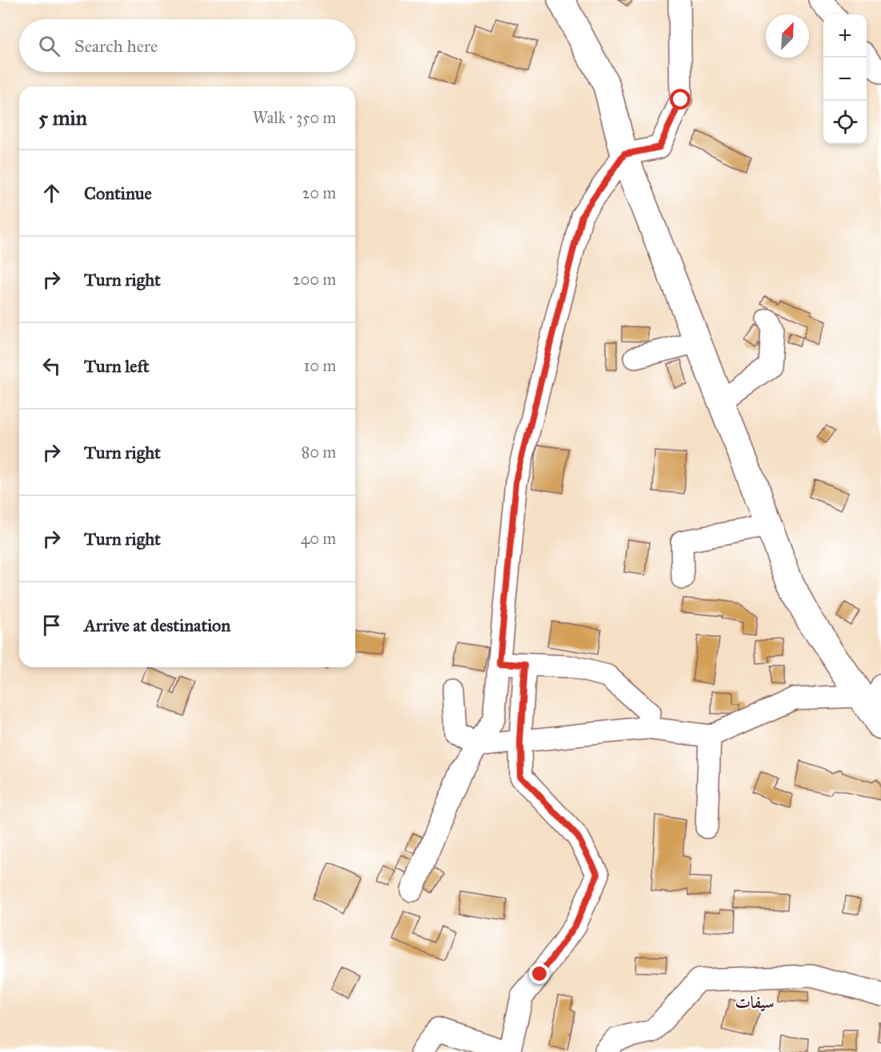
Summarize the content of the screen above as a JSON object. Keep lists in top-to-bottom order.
{
  "districts": ["سيفات"],
  "north": "top right",
  "page": {
    "map_buttons": ["+", "−"],
    "search": "Search here",
    "heading": ["5 min", "Walk · 350 m"],
    "list": [
      ["Continue", "20 m"],
      ["Turn right", "200 m"],
      ["Turn left", "10 m"],
      ["Turn right", "80 m"],
      ["Turn right", "40 m"],
      "Arrive at destination"
    ]
  }
}
